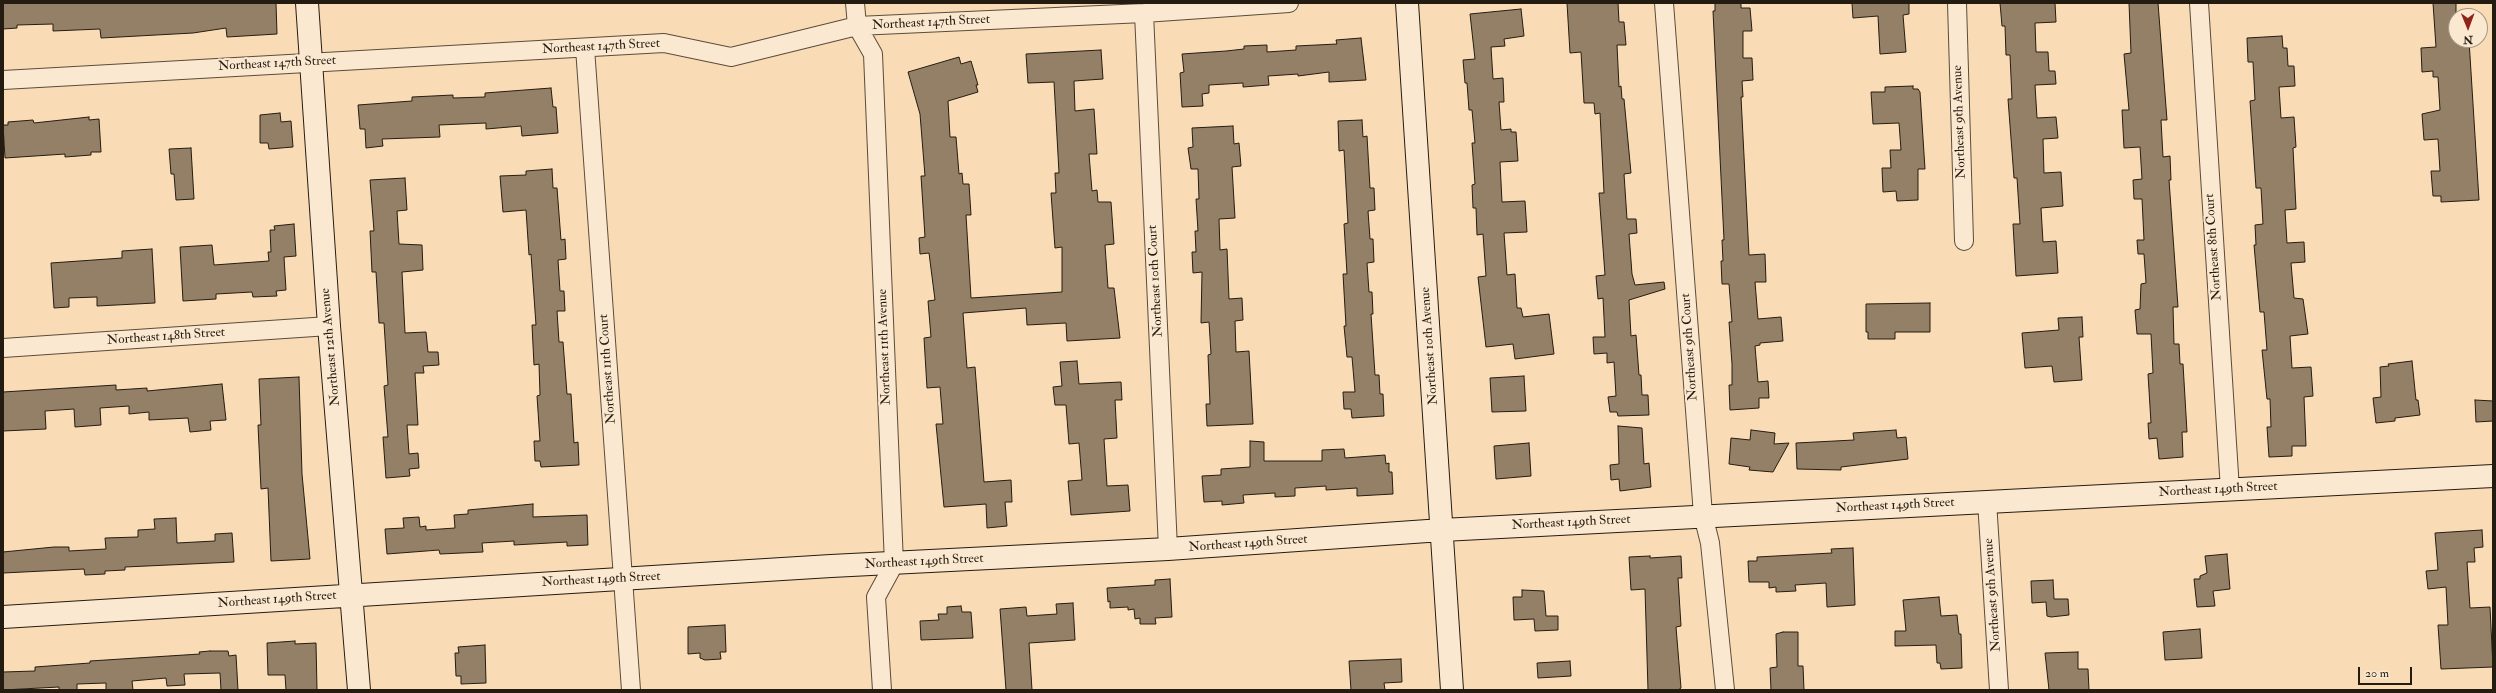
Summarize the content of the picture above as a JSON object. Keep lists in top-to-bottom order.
{
  "streets": {
    "street": [
      "Northeast 147th Street",
      "Northeast 9th Avenue",
      "Northeast 8th Court",
      "Northeast 10th Court",
      "Northeast 148th Street",
      "Northeast 10th Avenue",
      "Northeast 12th Avenue",
      "Northeast 11th Avenue",
      "Northeast 9th Court",
      "Northeast 11th Court",
      "Northeast 149th Street"
    ]
  },
  "crossings": [
    ["Northeast 147th Street", "Northeast 10th Court"],
    ["Northeast 147th Street", "Northeast 12th Avenue"],
    ["Northeast 147th Street", "Northeast 11th Avenue"],
    ["Northeast 147th Street", "Northeast 11th Court"],
    ["Northeast 9th Avenue", "Northeast 149th Street"],
    ["Northeast 8th Court", "Northeast 149th Street"],
    ["Northeast 10th Court", "Northeast 149th Street"],
    ["Northeast 148th Street", "Northeast 12th Avenue"],
    ["Northeast 10th Avenue", "Northeast 149th Street"],
    ["Northeast 12th Avenue", "Northeast 149th Street"],
    ["Northeast 11th Avenue", "Northeast 149th Street"],
    ["Northeast 9th Court", "Northeast 149th Street"],
    ["Northeast 11th Court", "Northeast 149th Street"]
  ],
  "scale_bar": "20 m",
  "north": "bottom"
}
